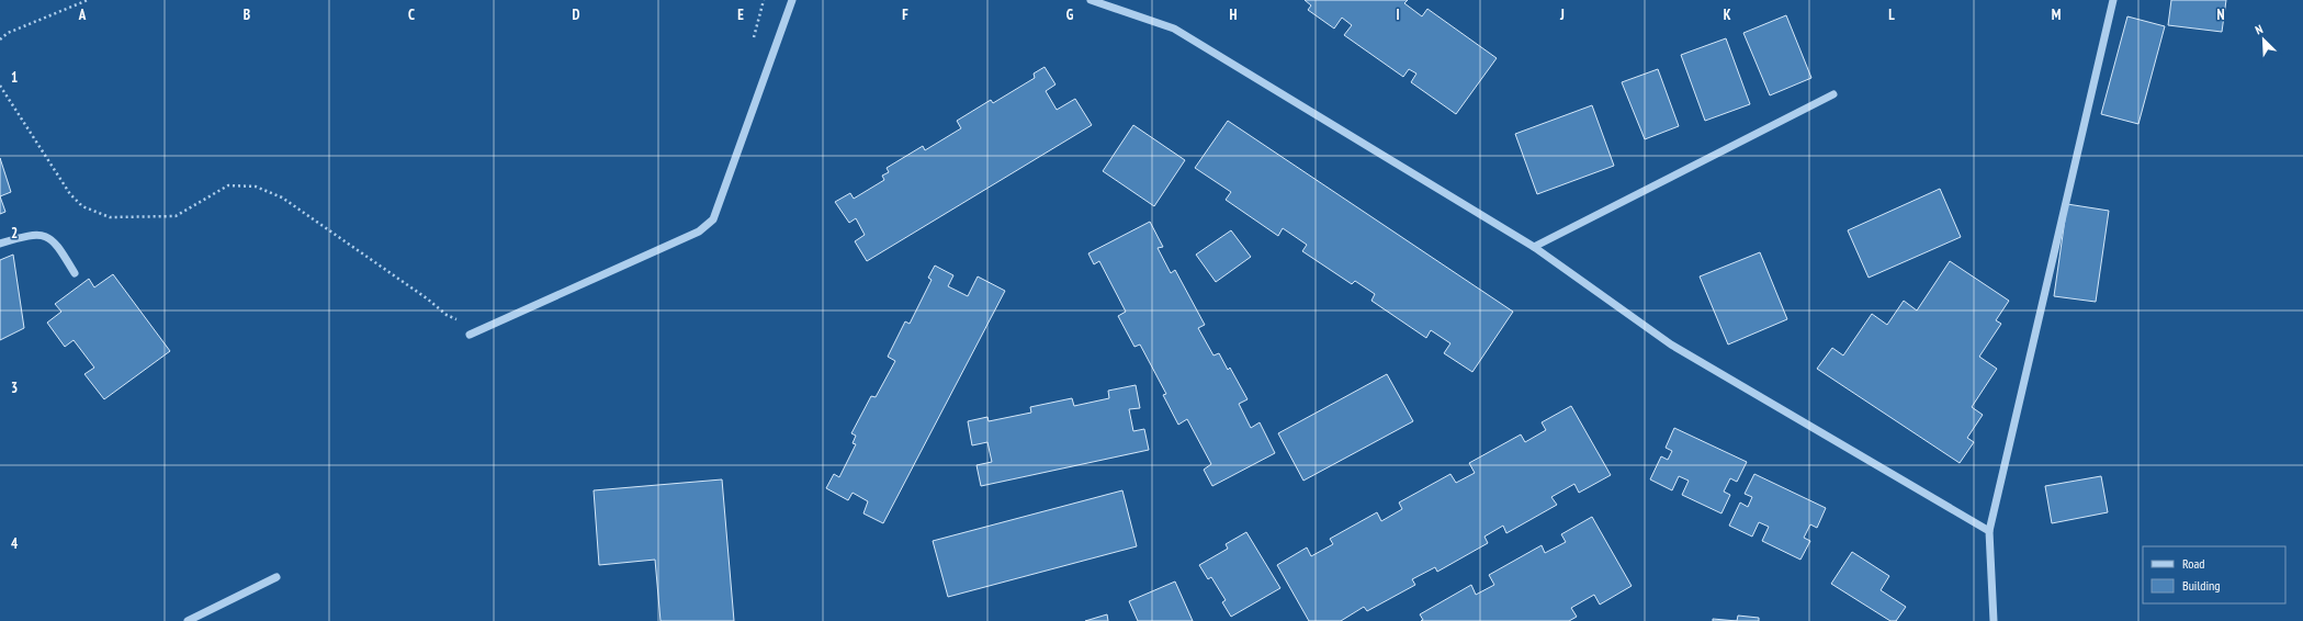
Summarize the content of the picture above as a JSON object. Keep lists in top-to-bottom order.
{
  "legend": ["Road", "Building"],
  "north": "top left",
  "grid": {
    "columns": [
      "A",
      "B",
      "C",
      "D",
      "E",
      "F",
      "G",
      "H",
      "I",
      "J",
      "K",
      "L",
      "M",
      "N"
    ],
    "rows": [
      "1",
      "2",
      "3",
      "4"
    ]
  }
}
